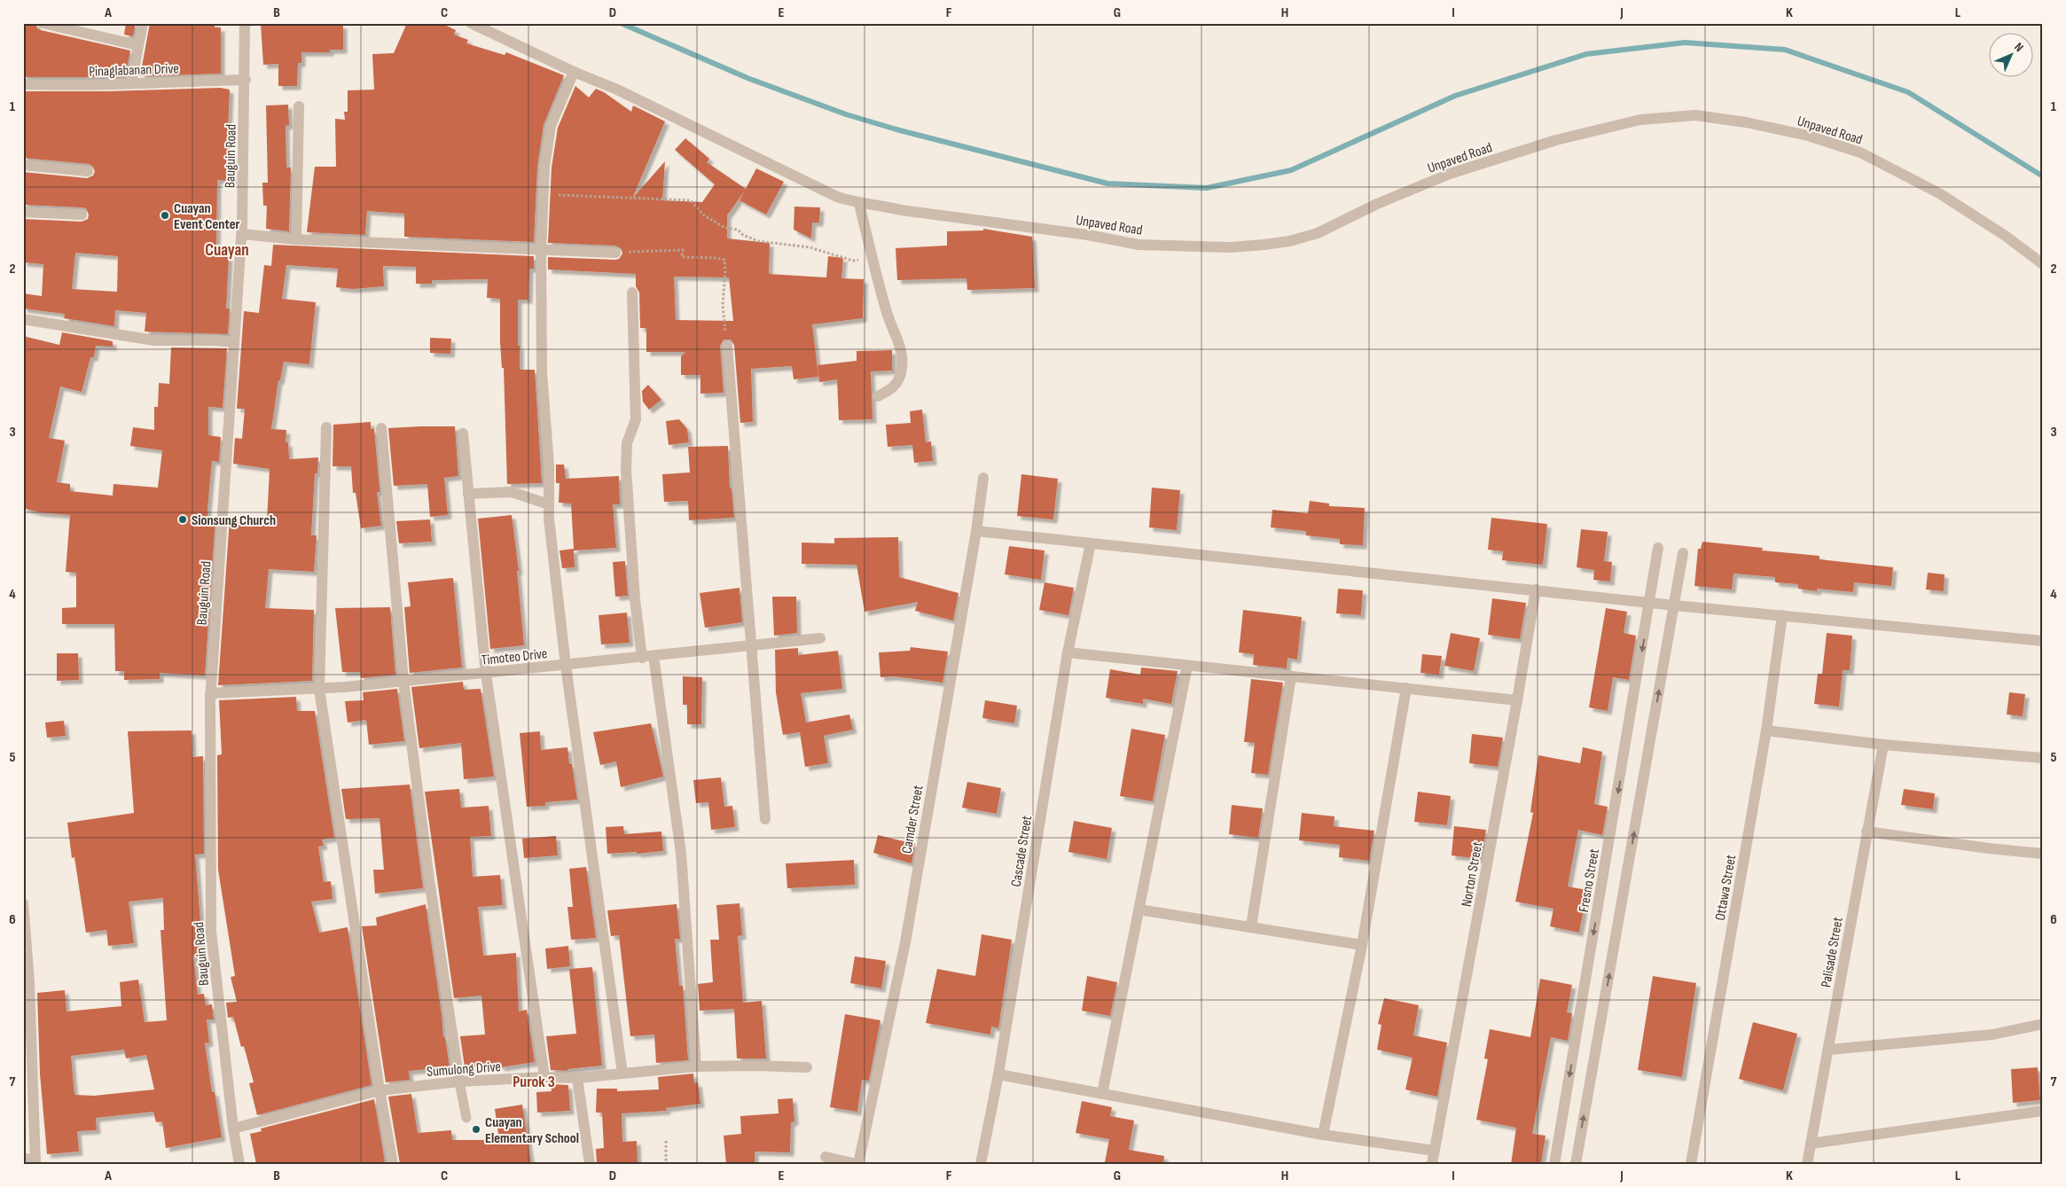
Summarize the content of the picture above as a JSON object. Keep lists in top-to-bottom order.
{
  "streets": {
    "street": [
      "Pinaglabanan Drive",
      "Unpaved Road",
      "Bauguin Road",
      "Timoteo Drive",
      "Camder Street",
      "Cascade Street",
      "Norton Street",
      "Fresno Street",
      "Ottawa Street",
      "Palisade Street",
      "Sumulong Drive"
    ]
  },
  "crossings": [
    ["Pinaglabanan Drive", "Bauguin Road"],
    ["Bauguin Road", "Timoteo Drive"],
    ["Bauguin Road", "Sumulong Drive"]
  ],
  "districts": ["Cuayan", "Purok 3"],
  "places": ["Cuayan Event Center", "Sionsung Church", "Cuayan Elementary School"],
  "north": "top right",
  "grid": {
    "columns": [
      "A",
      "B",
      "C",
      "D",
      "E",
      "F",
      "G",
      "H",
      "I",
      "J",
      "K",
      "L"
    ],
    "rows": [
      "1",
      "2",
      "3",
      "4",
      "5",
      "6",
      "7"
    ]
  }
}
